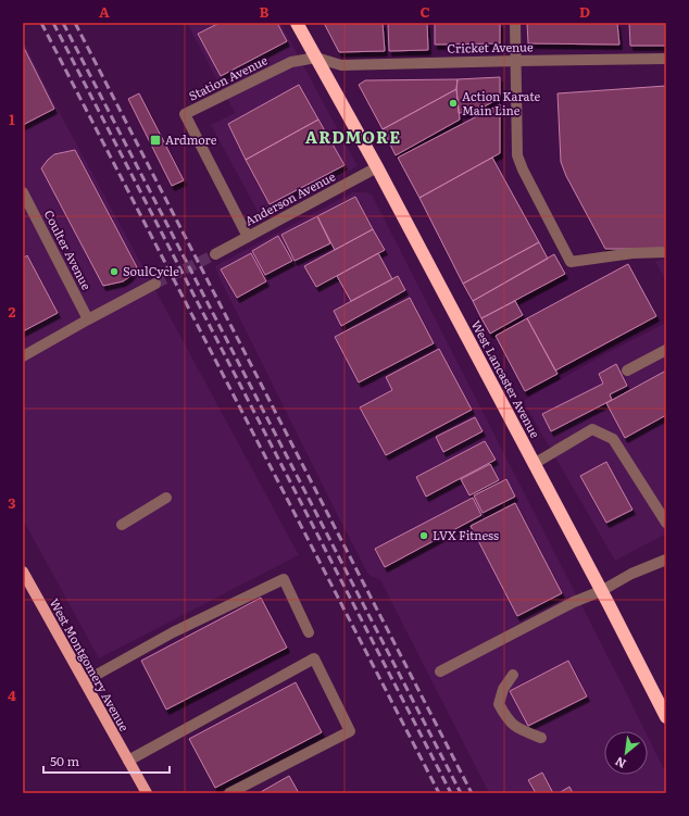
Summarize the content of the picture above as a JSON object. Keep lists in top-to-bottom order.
{
  "streets": {
    "highway": ["West Lancaster Avenue"],
    "main road": ["West Montgomery Avenue"],
    "street": [
      "Cricket Avenue",
      "Station Avenue",
      "Anderson Avenue",
      "Coulter Avenue"
    ]
  },
  "crossings": [
    ["Cricket Avenue", "Station Avenue"],
    ["Cricket Avenue", "West Lancaster Avenue"],
    ["Station Avenue", "Anderson Avenue"],
    ["Station Avenue", "West Lancaster Avenue"],
    ["Anderson Avenue", "West Lancaster Avenue"]
  ],
  "districts": ["ARDMORE"],
  "places": {
    "other": ["Action Karate Main Line", "SoulCycle", "LVX Fitness"],
    "transit": ["Ardmore"]
  },
  "scale_bar": "50 m",
  "north": "bottom left",
  "grid": {
    "columns": [
      "A",
      "B",
      "C",
      "D"
    ],
    "rows": [
      "1",
      "2",
      "3",
      "4"
    ]
  }
}
